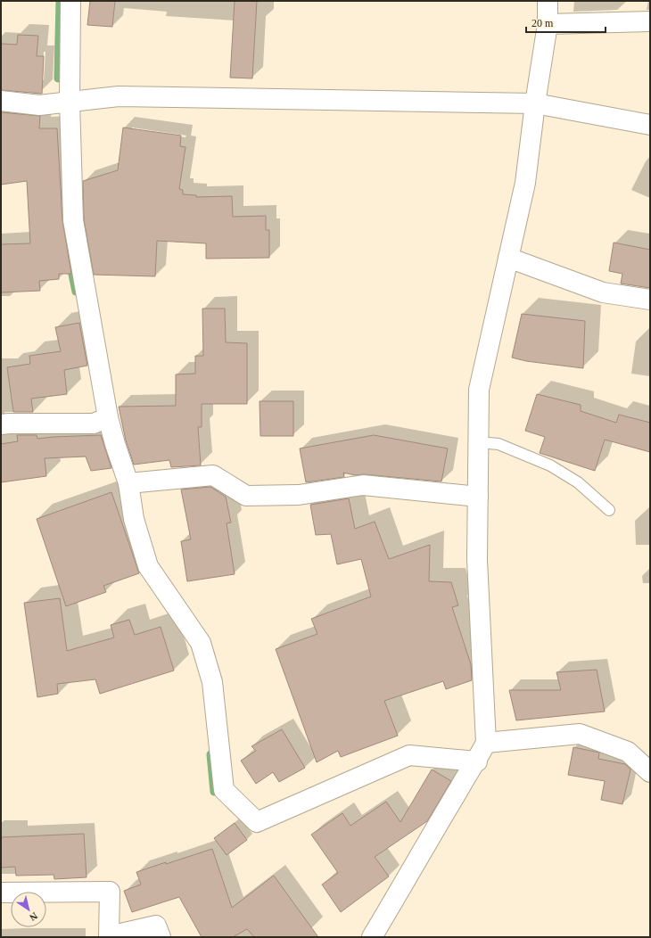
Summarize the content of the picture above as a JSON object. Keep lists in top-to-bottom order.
{
  "scale_bar": "20 m",
  "north": "bottom right"
}
